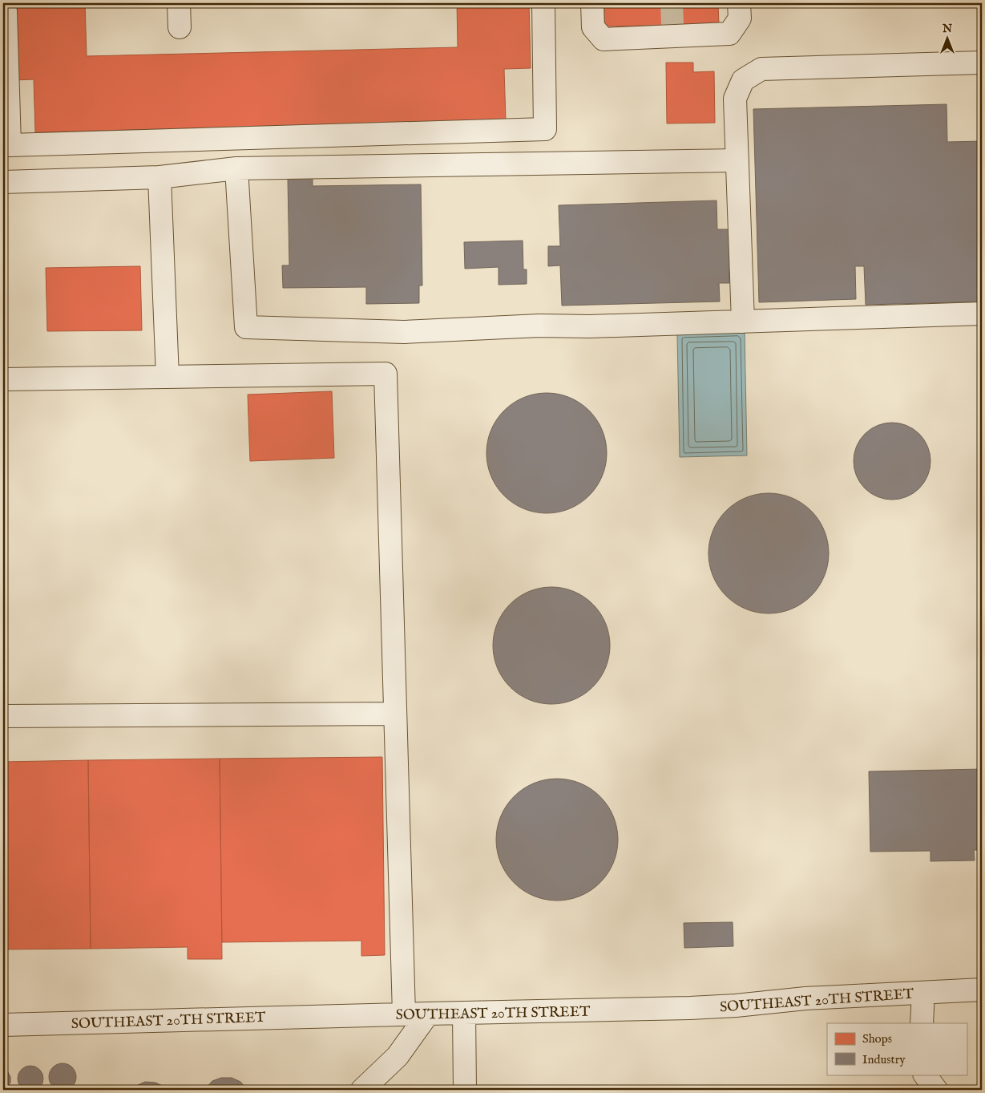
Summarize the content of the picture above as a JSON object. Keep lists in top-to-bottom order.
{
  "streets": {
    "lane": ["SOUTHEAST 20TH STREET"]
  },
  "legend": ["Shops", "Industry"],
  "north": "top"
}
